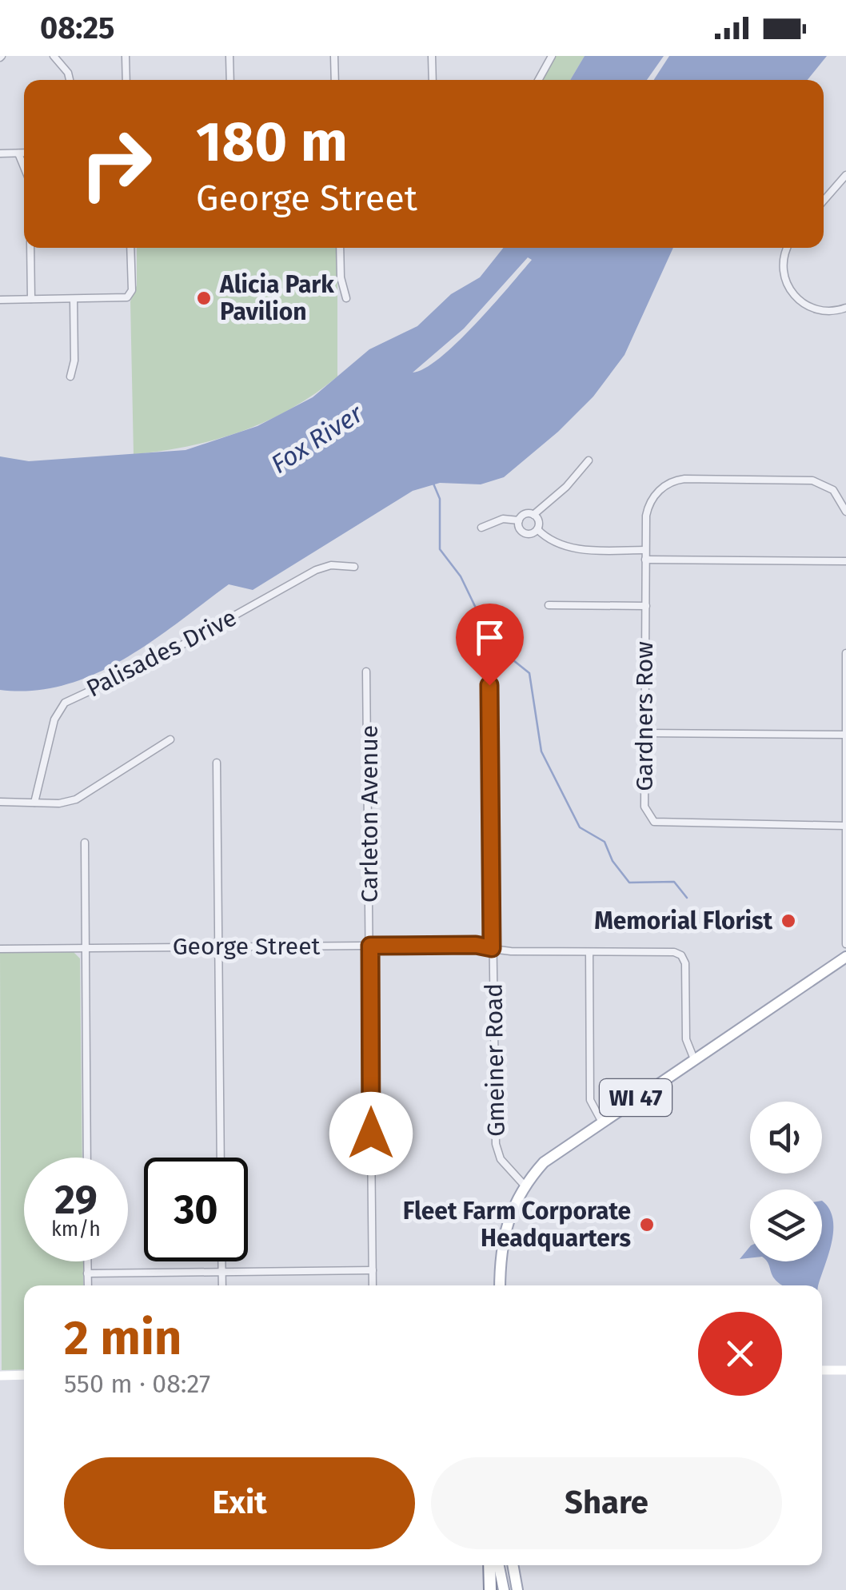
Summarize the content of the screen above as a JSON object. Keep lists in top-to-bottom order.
{
  "streets": {
    "main road": ["WI 47"],
    "street": [
      "Palisades Drive",
      "Gardners Row",
      "Carleton Avenue",
      "George Street",
      "Gmeiner Road"
    ]
  },
  "crossings": [
    ["Carleton Avenue", "George Street"],
    ["George Street", "Gmeiner Road"],
    ["George Street", "WI 47"],
    ["Gmeiner Road", "WI 47"]
  ],
  "water": ["Fox River"],
  "places": ["Alicia Park Pavilion", "Memorial Florist", "Fleet Farm Corporate Headquarters"],
  "page": {
    "status": "08:25",
    "turn": ["180 m", "George Street"],
    "speed": "29 km/h",
    "limit": "30",
    "heading": ["2 min", "550 m · 08:27"],
    "buttons": ["Exit", "Share"]
  }
}
